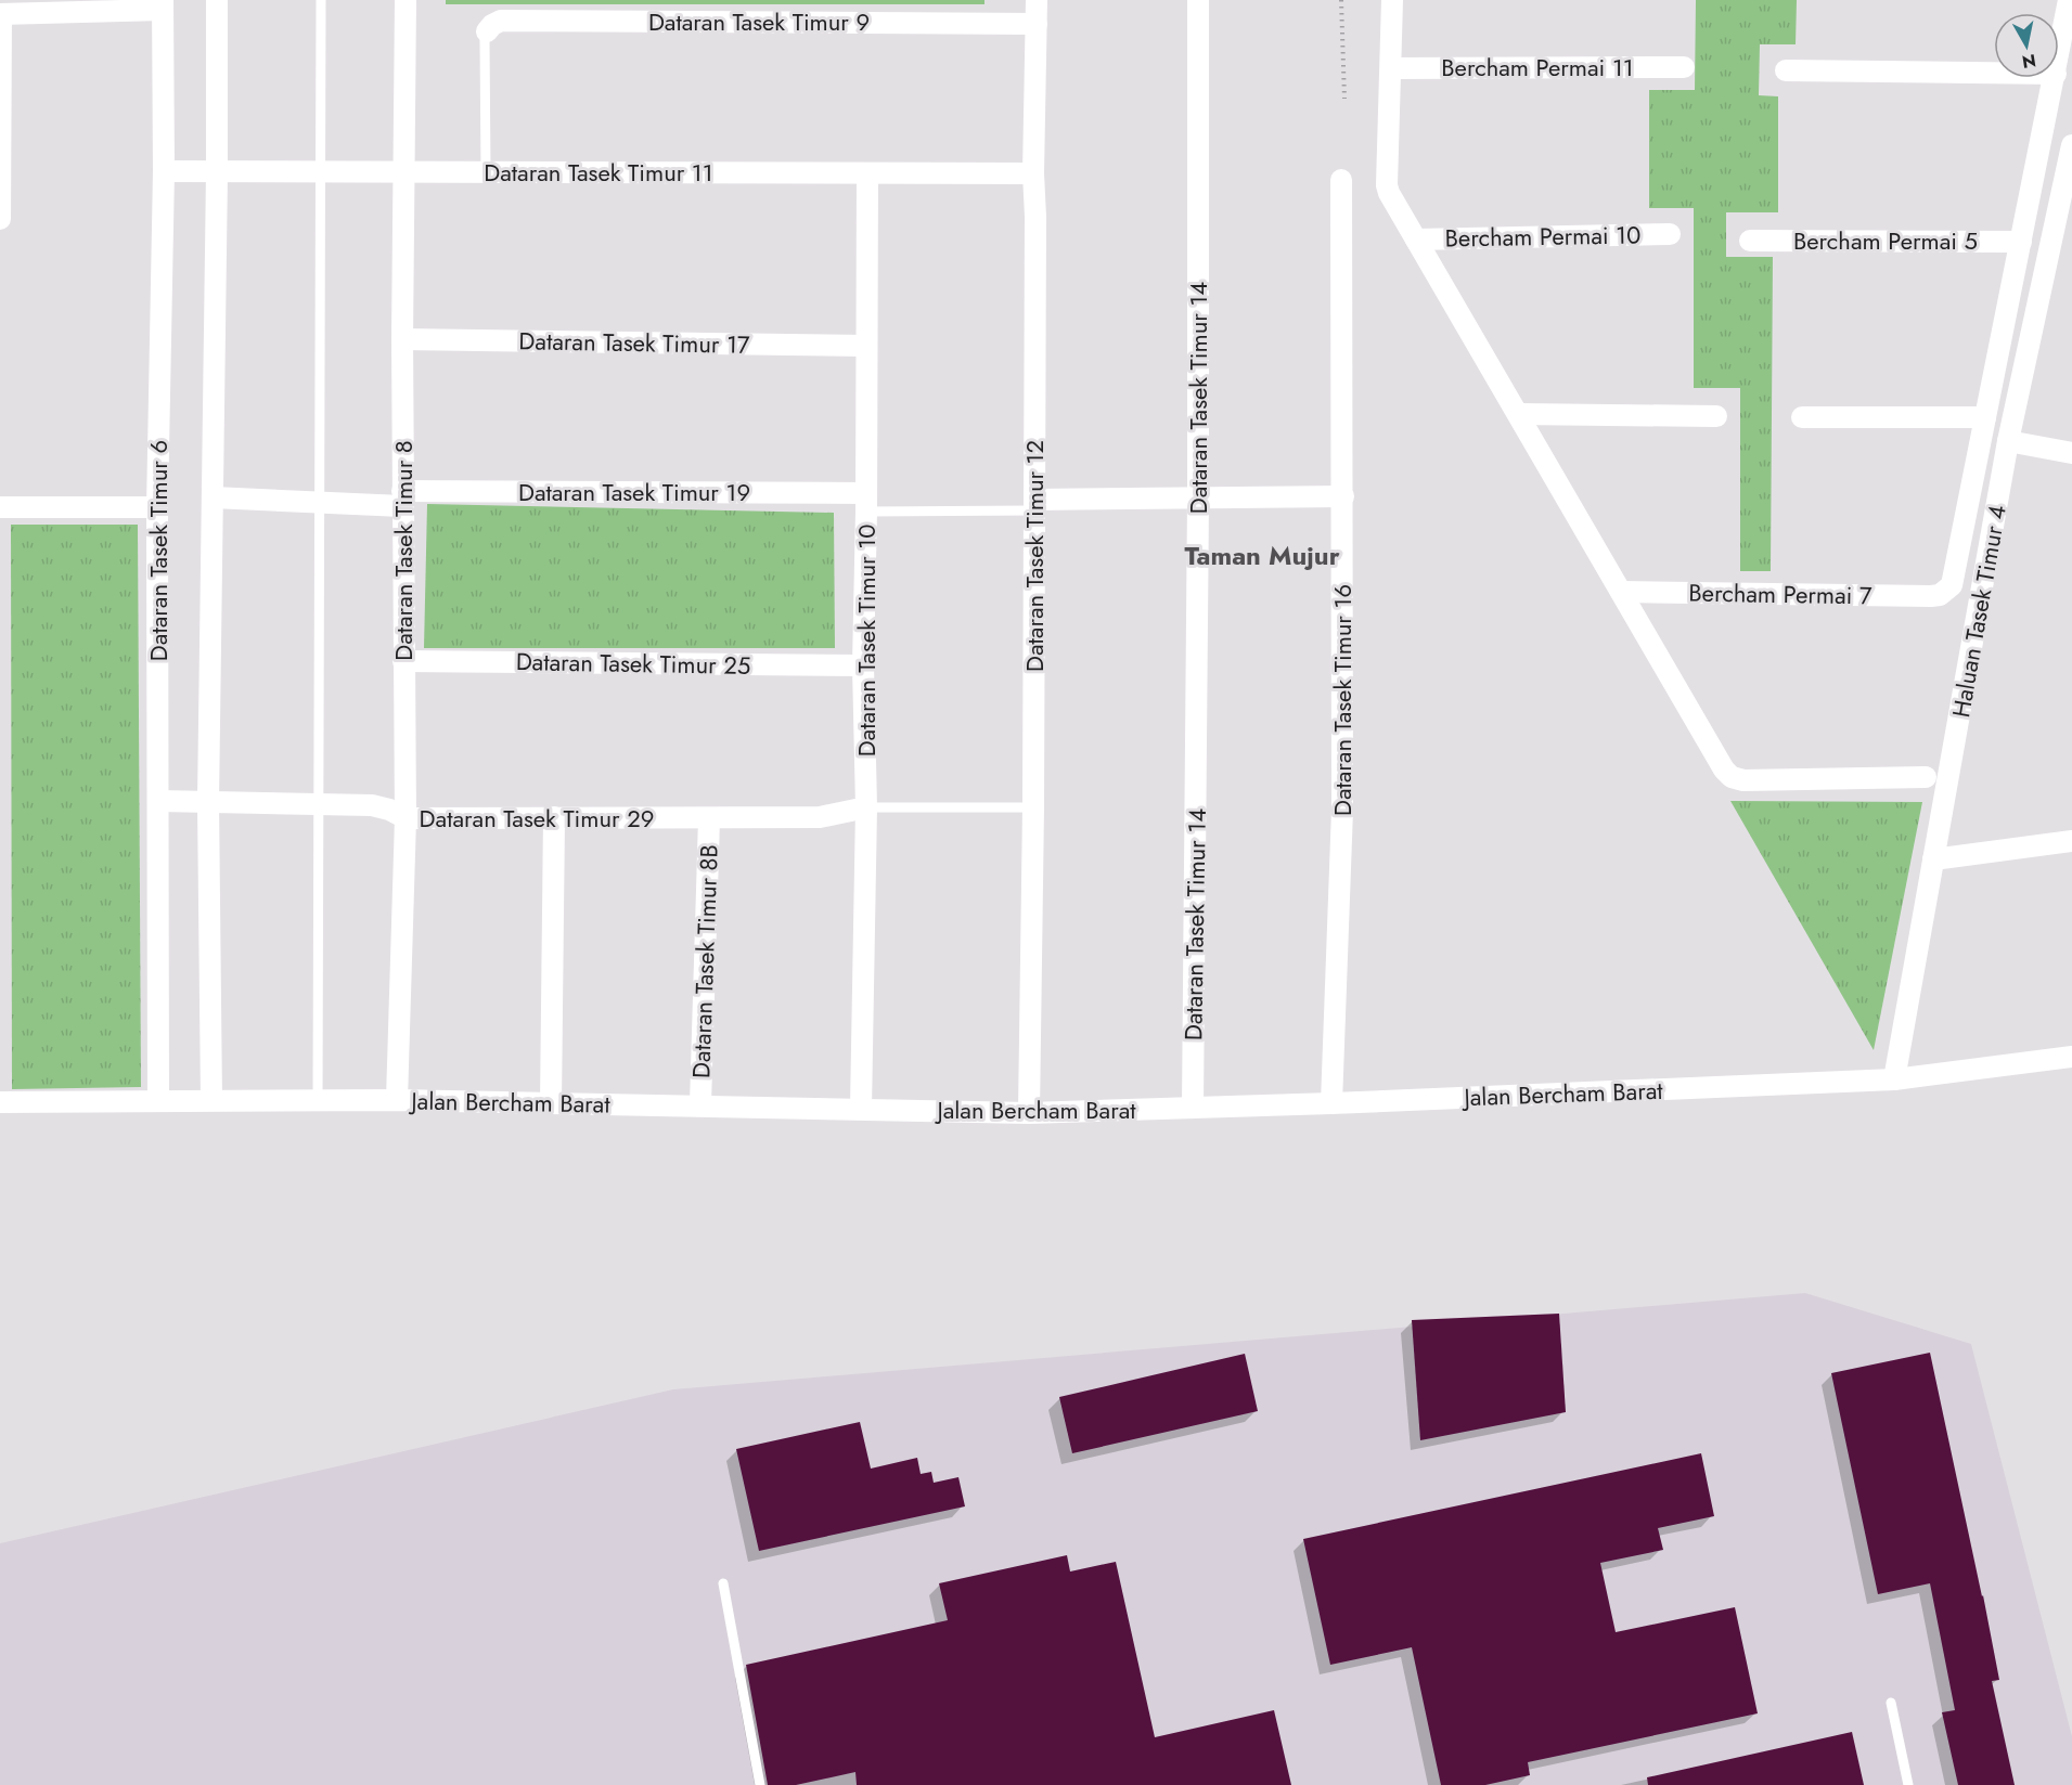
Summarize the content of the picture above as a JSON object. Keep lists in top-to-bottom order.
{
  "streets": {
    "street": [
      "Dataran Tasek Timur 9",
      "Bercham Permai 11",
      "Dataran Tasek Timur 11",
      "Bercham Permai 10",
      "Bercham Permai 5",
      "Dataran Tasek Timur 17",
      "Dataran Tasek Timur 14",
      "Dataran Tasek Timur 19",
      "Dataran Tasek Timur 6",
      "Dataran Tasek Timur 8",
      "Dataran Tasek Timur 12",
      "Bercham Permai 7",
      "Haluan Tasek Timur 4",
      "Dataran Tasek Timur 10",
      "Dataran Tasek Timur 25",
      "Dataran Tasek Timur 16",
      "Dataran Tasek Timur 29",
      "Dataran Tasek Timur 8B",
      "Jalan Bercham Barat"
    ]
  },
  "crossings": [
    ["Dataran Tasek Timur 9", "Dataran Tasek Timur 12"],
    ["Dataran Tasek Timur 11", "Dataran Tasek Timur 6"],
    ["Dataran Tasek Timur 11", "Dataran Tasek Timur 8"],
    ["Dataran Tasek Timur 11", "Dataran Tasek Timur 12"],
    ["Dataran Tasek Timur 11", "Dataran Tasek Timur 10"],
    ["Dataran Tasek Timur 17", "Dataran Tasek Timur 8"],
    ["Dataran Tasek Timur 17", "Dataran Tasek Timur 10"],
    ["Dataran Tasek Timur 14", "Jalan Bercham Barat"],
    ["Dataran Tasek Timur 19", "Dataran Tasek Timur 8"],
    ["Dataran Tasek Timur 19", "Dataran Tasek Timur 10"],
    ["Dataran Tasek Timur 6", "Dataran Tasek Timur 29"],
    ["Dataran Tasek Timur 6", "Jalan Bercham Barat"],
    ["Dataran Tasek Timur 8", "Dataran Tasek Timur 25"],
    ["Dataran Tasek Timur 8", "Dataran Tasek Timur 29"],
    ["Dataran Tasek Timur 8", "Jalan Bercham Barat"],
    ["Dataran Tasek Timur 12", "Jalan Bercham Barat"],
    ["Haluan Tasek Timur 4", "Jalan Bercham Barat"],
    ["Dataran Tasek Timur 10", "Dataran Tasek Timur 25"],
    ["Dataran Tasek Timur 10", "Dataran Tasek Timur 29"],
    ["Dataran Tasek Timur 10", "Jalan Bercham Barat"],
    ["Dataran Tasek Timur 16", "Jalan Bercham Barat"],
    ["Dataran Tasek Timur 29", "Dataran Tasek Timur 8B"],
    ["Dataran Tasek Timur 8B", "Jalan Bercham Barat"]
  ],
  "districts": ["Taman Mujur"],
  "north": "bottom"
}
